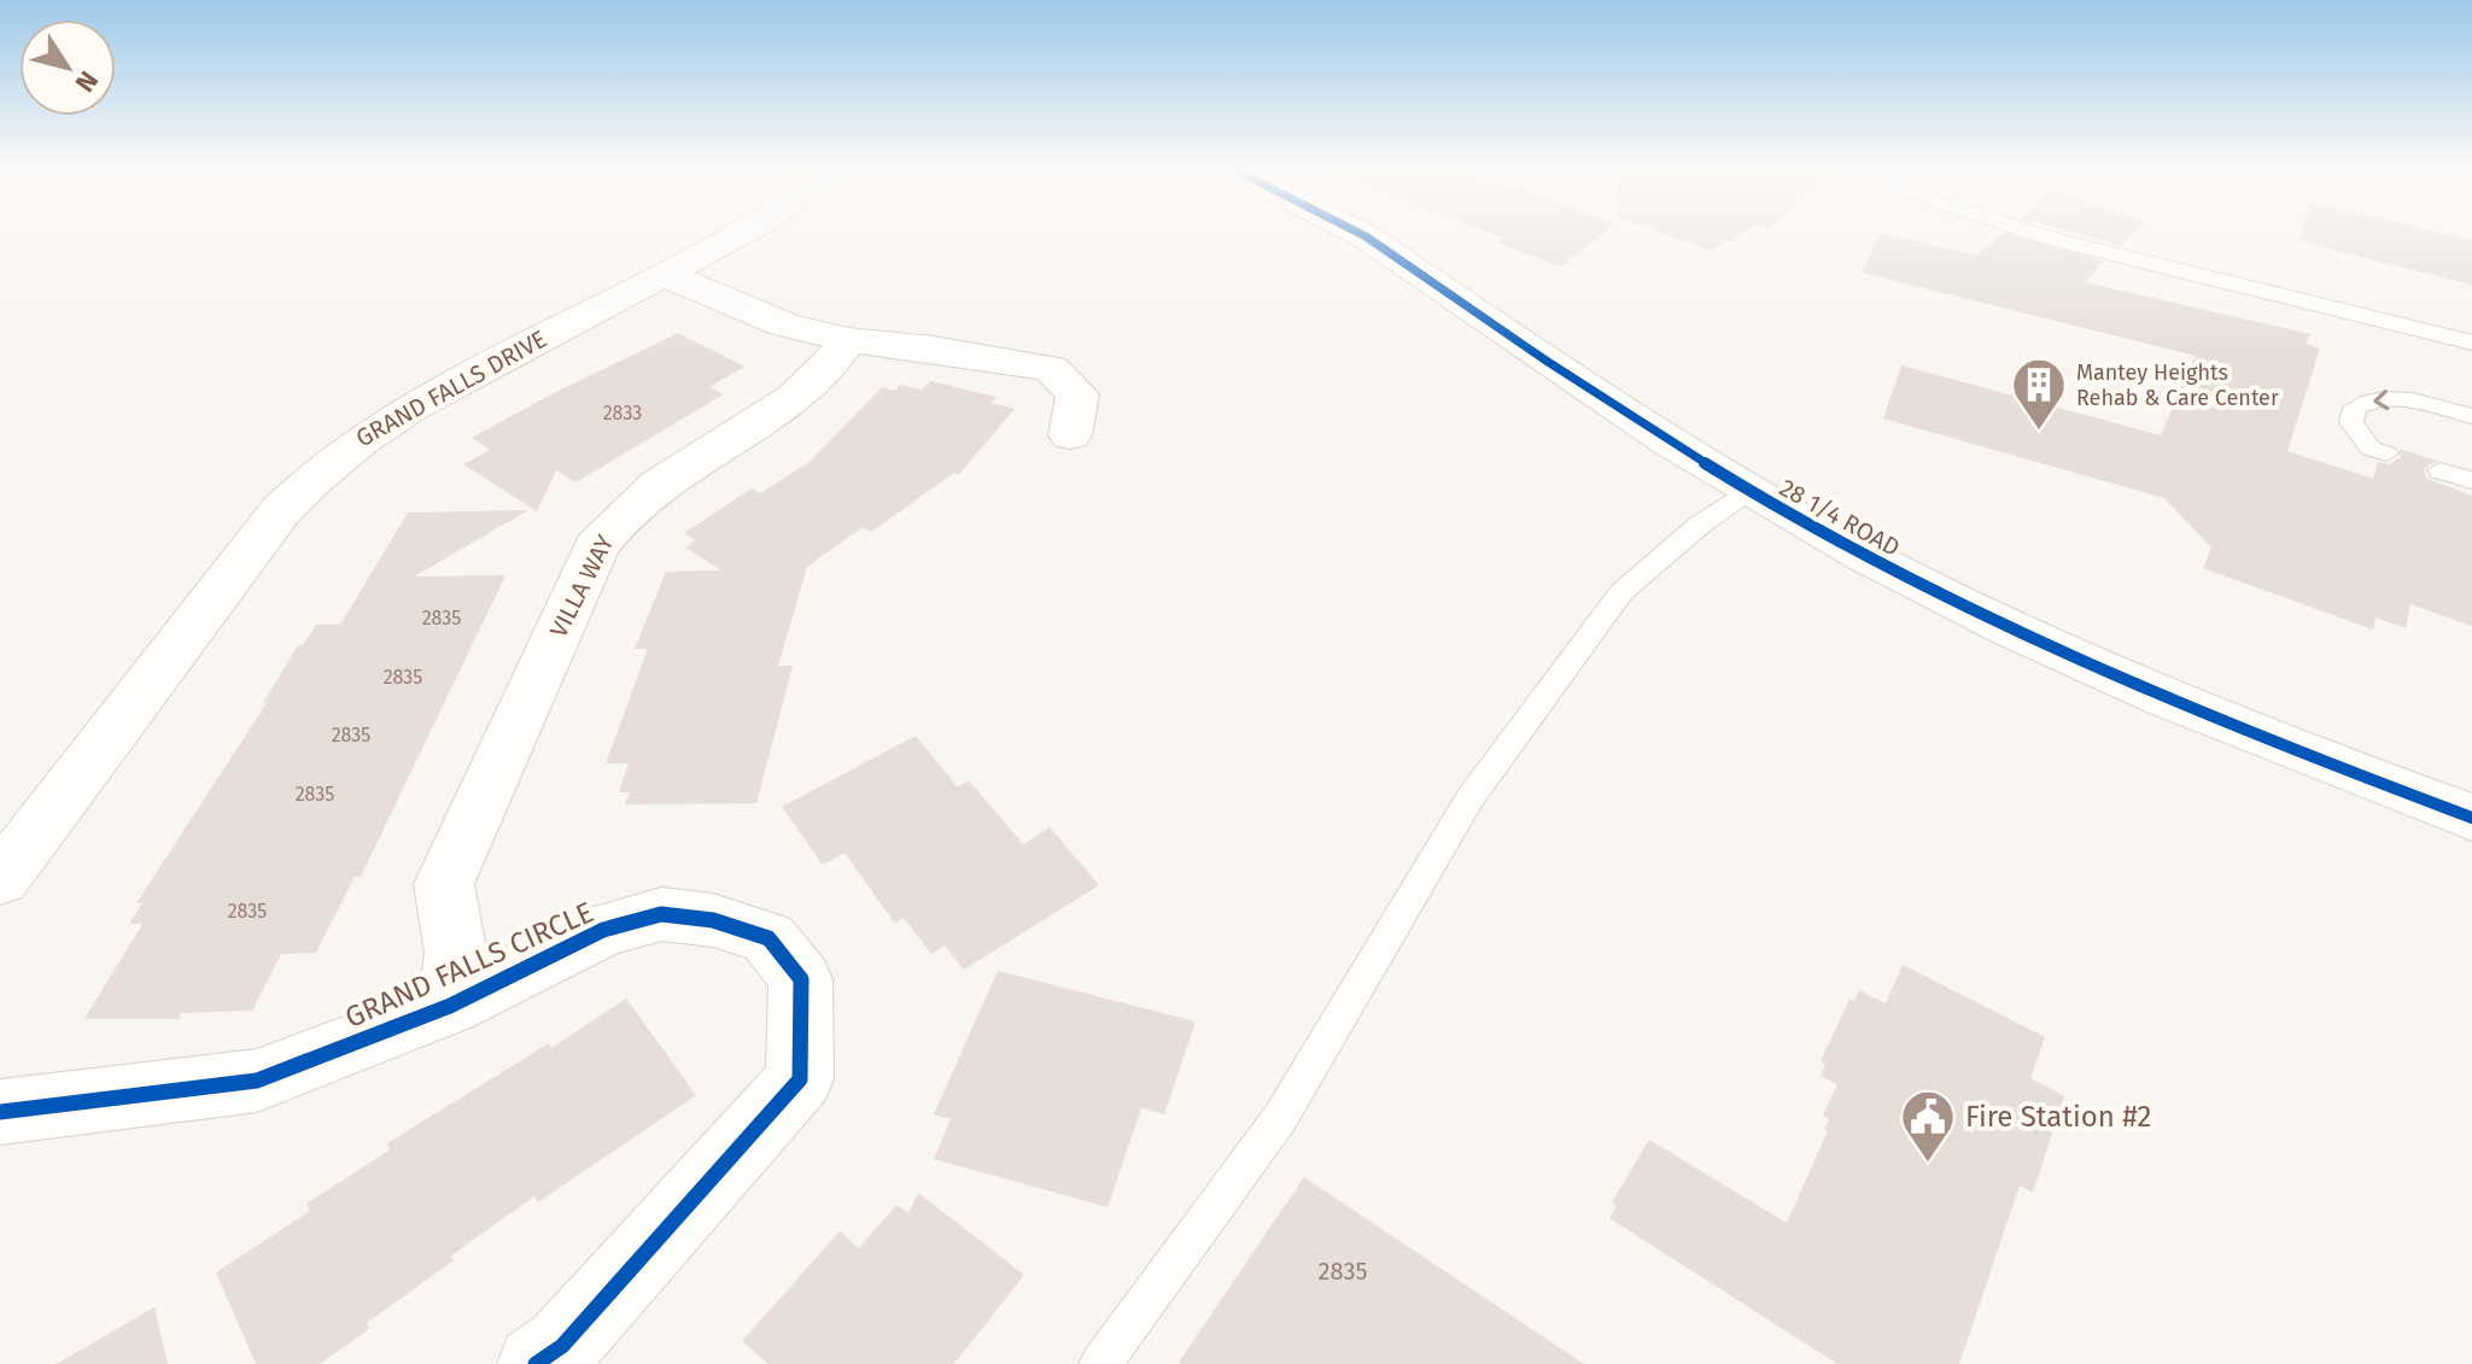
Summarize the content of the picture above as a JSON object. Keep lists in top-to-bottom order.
{
  "streets": {
    "street": [
      "GRAND FALLS DRIVE",
      "28 1/4 ROAD",
      "VILLA WAY",
      "GRAND FALLS CIRCLE"
    ]
  },
  "crossings": [
    ["VILLA WAY", "GRAND FALLS CIRCLE"]
  ],
  "places": {
    "building": ["Mantey Heights Rehab & Care Center"],
    "public building": ["Fire Station #2"]
  },
  "house_numbers": [
    "2833",
    "2835",
    "2835",
    "2835",
    "2835",
    "2835",
    "2835"
  ],
  "north": "bottom right"
}
